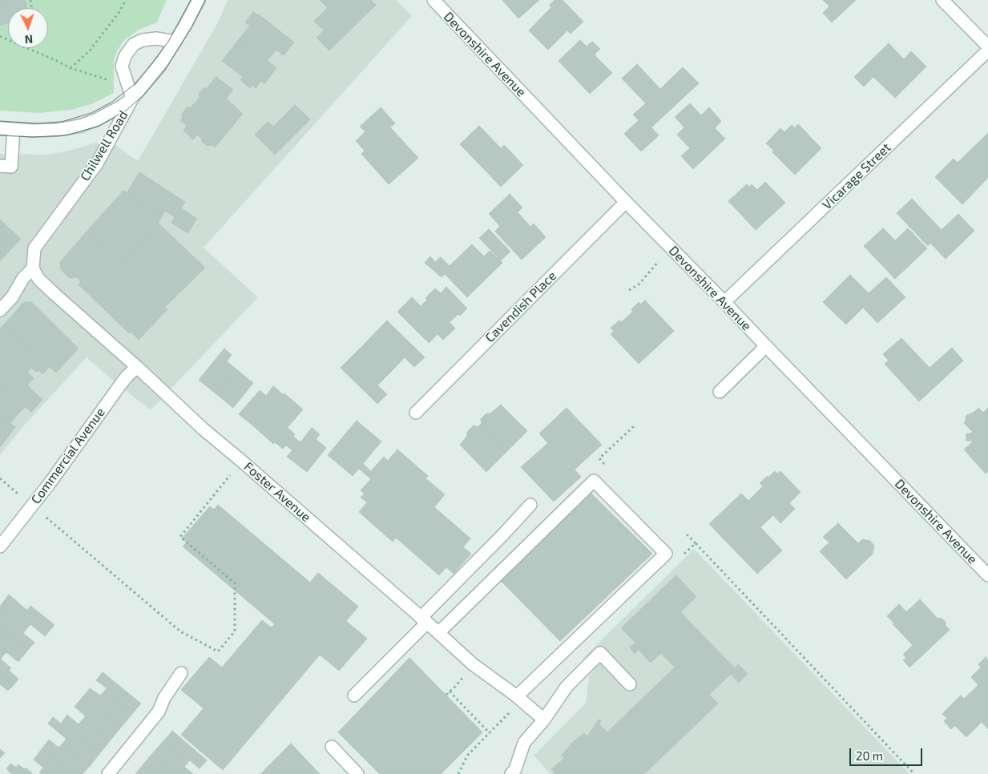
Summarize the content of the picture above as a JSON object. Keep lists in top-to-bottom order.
{
  "streets": {
    "street": [
      "Devonshire Avenue",
      "Chilwell Road",
      "Vicarage Street",
      "Cavendish Place",
      "Commercial Avenue",
      "Foster Avenue"
    ]
  },
  "crossings": [
    ["Devonshire Avenue", "Vicarage Street"],
    ["Devonshire Avenue", "Cavendish Place"],
    ["Chilwell Road", "Foster Avenue"],
    ["Commercial Avenue", "Foster Avenue"]
  ],
  "scale_bar": "20 m",
  "north": "bottom"
}
